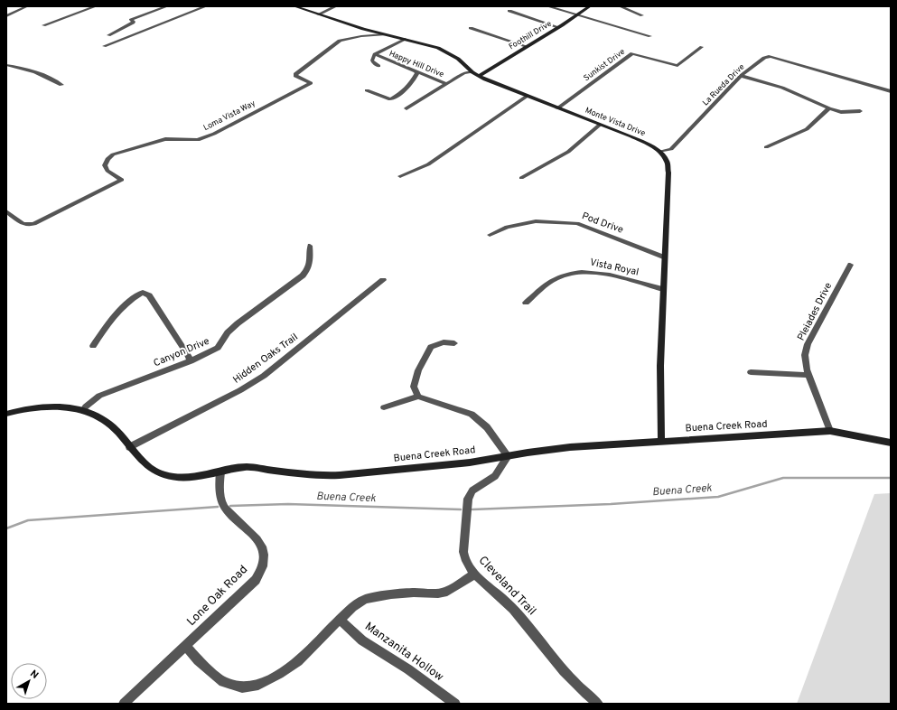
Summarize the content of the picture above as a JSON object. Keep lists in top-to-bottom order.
{
  "streets": {
    "main road": ["Foothill Drive", "Monte Vista Drive", "Buena Creek Road"],
    "street": [
      "Happy Hill Drive",
      "Sunkist Drive",
      "La Rueda Drive",
      "Loma Vista Way",
      "Pod Drive",
      "Vista Royal",
      "Pleiades Drive",
      "Canyon Drive",
      "Hidden Oaks Trail",
      "Cleveland Trail",
      "Lone Oak Road",
      "Manzanita Hollow"
    ]
  },
  "crossings": [
    ["Foothill Drive", "Monte Vista Drive"],
    ["Happy Hill Drive", "Monte Vista Drive"],
    ["Sunkist Drive", "Monte Vista Drive"],
    ["La Rueda Drive", "Monte Vista Drive"],
    ["Loma Vista Way", "Monte Vista Drive"],
    ["Pleiades Drive", "Buena Creek Road"],
    ["Canyon Drive", "Buena Creek Road"],
    ["Hidden Oaks Trail", "Buena Creek Road"],
    ["Buena Creek Road", "Cleveland Trail"],
    ["Buena Creek Road", "Lone Oak Road"]
  ],
  "water": ["Buena Creek"],
  "north": "top right"
}
